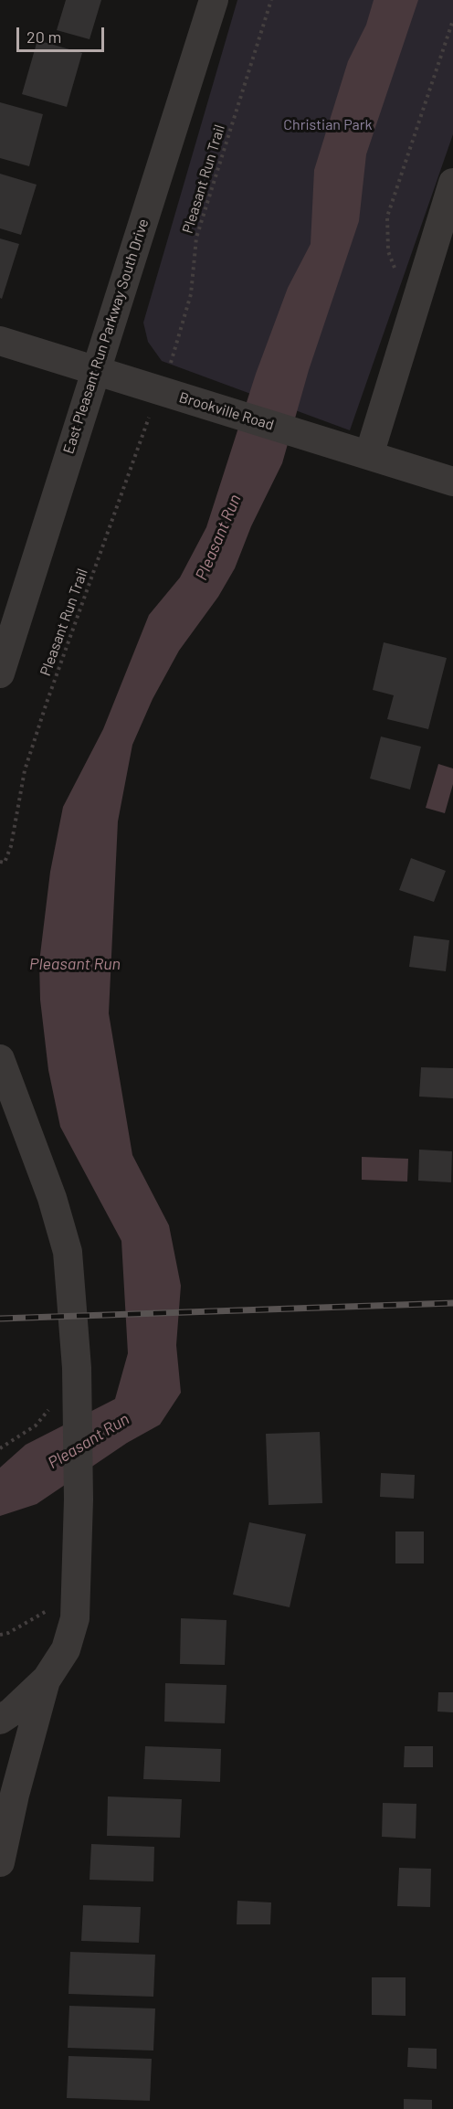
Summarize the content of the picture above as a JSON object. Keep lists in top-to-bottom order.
{
  "streets": {
    "street": ["East Pleasant Run Parkway South Drive", "Brookville Road"],
    "path": ["Pleasant Run Trail"]
  },
  "crossings": [
    ["Pleasant Run Trail", "Brookville Road"],
    ["East Pleasant Run Parkway South Drive", "Brookville Road"]
  ],
  "water": ["Pleasant Run"],
  "parks": ["Christian Park"],
  "scale_bar": "20 m"
}
